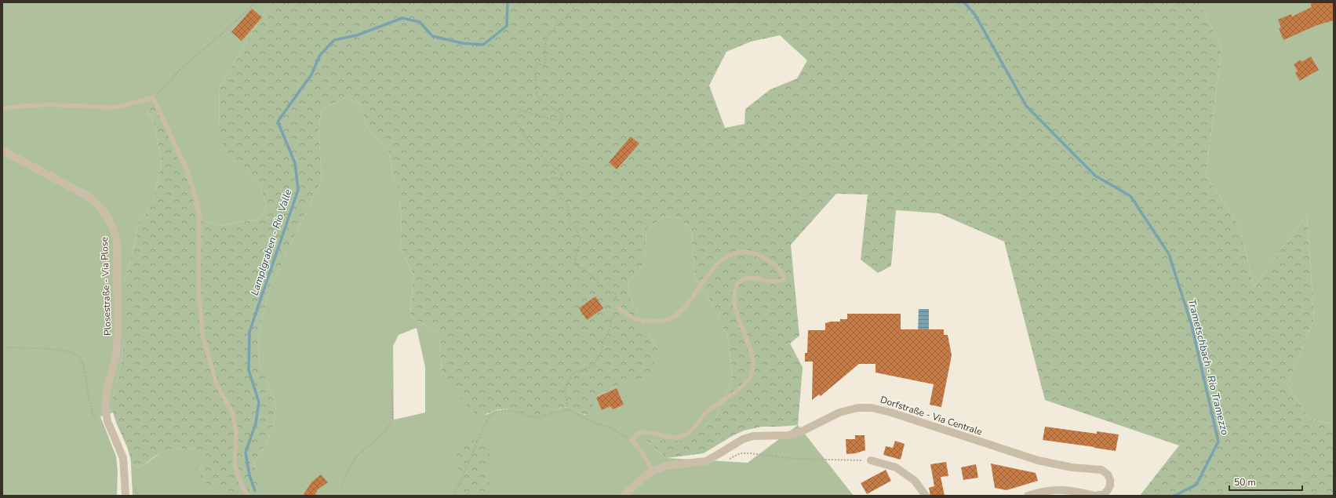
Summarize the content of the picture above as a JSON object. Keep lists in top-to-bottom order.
{
  "streets": {
    "street": ["Plosestraße - Via Plose", "Dorfstraße - Via Centrale"]
  },
  "water": ["Lamplgraben - Rio Valle", "Trametschbach - Rio Tramezzo"],
  "scale_bar": "50 m"
}
